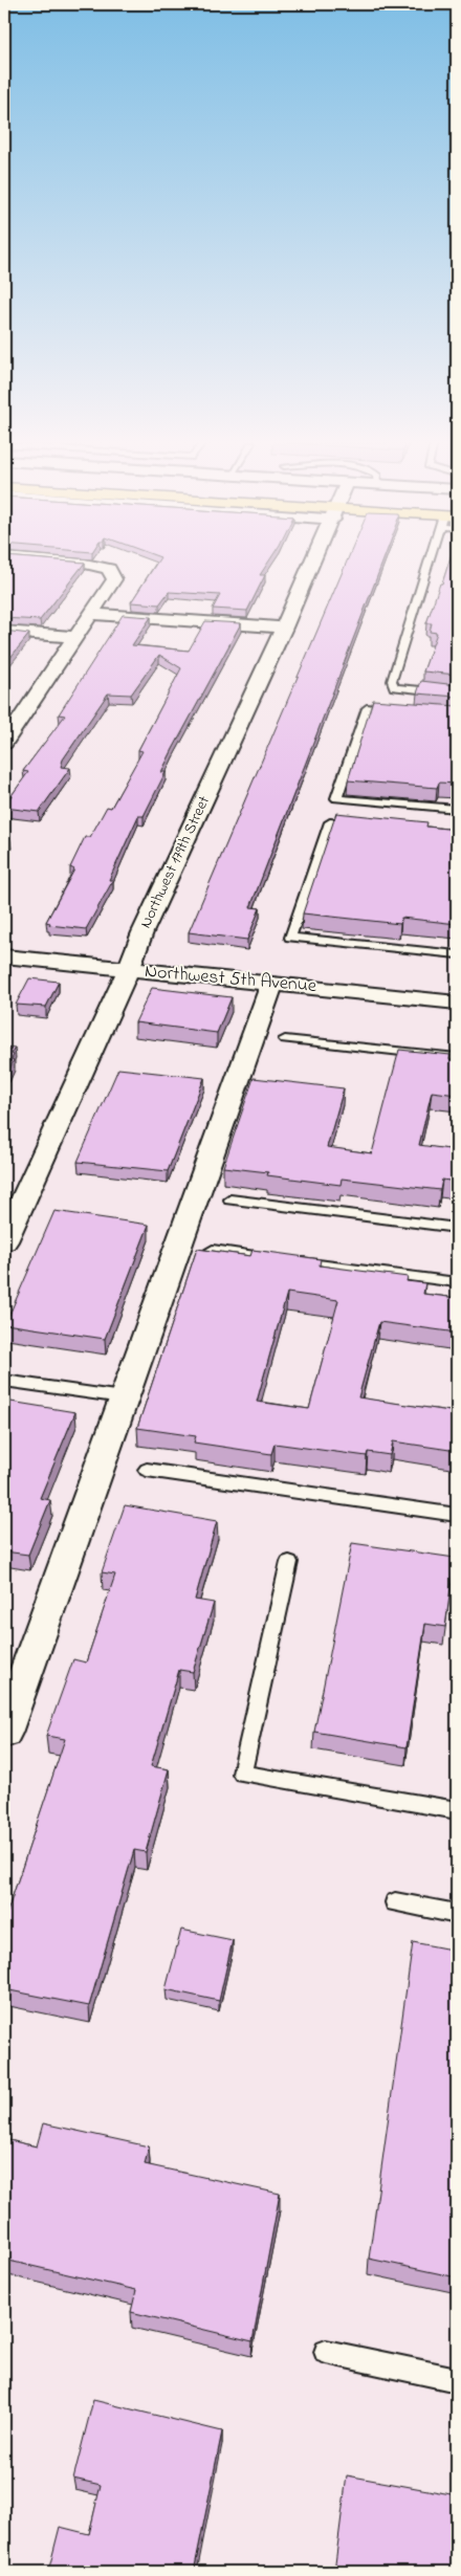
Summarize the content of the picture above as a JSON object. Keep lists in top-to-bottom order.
{
  "streets": {
    "street": ["Northwest 179th Street", "Northwest 5th Avenue"]
  },
  "crossings": [
    ["Northwest 179th Street", "Northwest 5th Avenue"]
  ]
}
